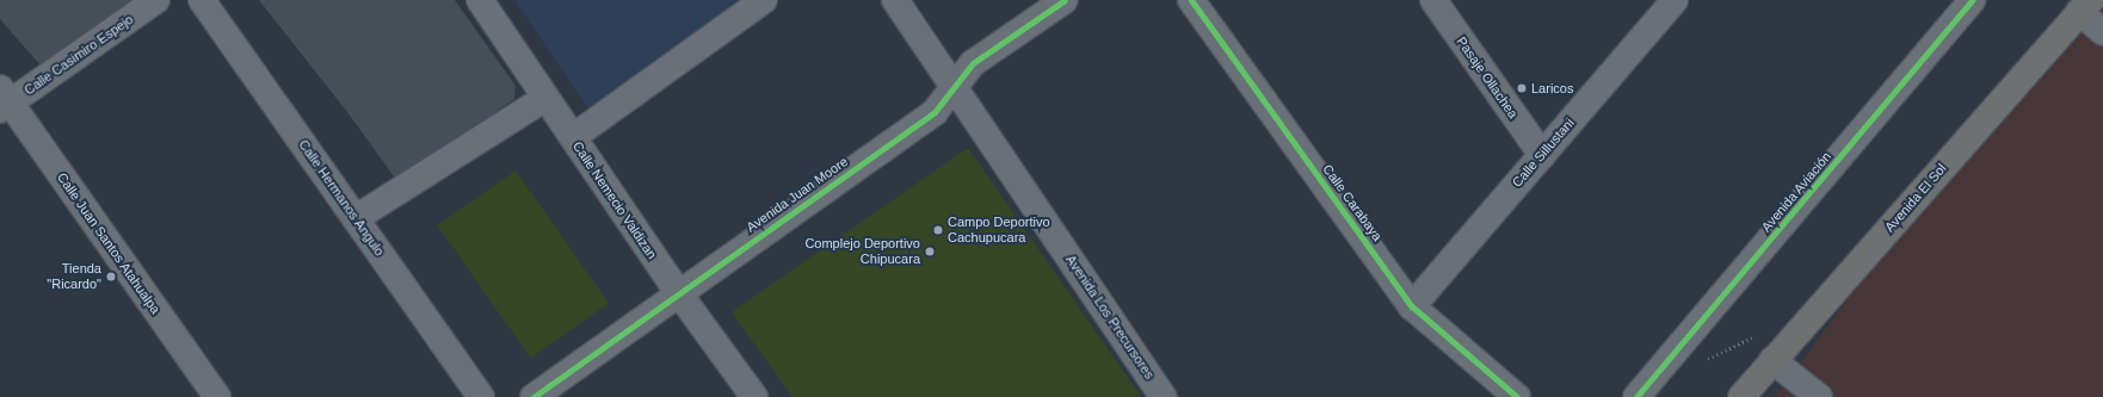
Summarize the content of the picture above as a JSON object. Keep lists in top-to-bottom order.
{
  "streets": {
    "main road": ["Avenida El Sol"],
    "street": [
      "Calle Casimiro Espejo",
      "Pasaje Ollachea",
      "Calle Sillustani",
      "Avenida Aviación",
      "Avenida Juan Moore",
      "Calle Hermanos Angulo",
      "Calle Nemecio Valdizan",
      "Calle Carabaya",
      "Calle Juan Santos Atahualpa",
      "Avenida Los Precursores"
    ]
  },
  "crossings": [
    ["Calle Casimiro Espejo", "Calle Juan Santos Atahualpa"],
    ["Pasaje Ollachea", "Calle Sillustani"],
    ["Calle Sillustani", "Calle Carabaya"],
    ["Avenida Juan Moore", "Calle Nemecio Valdizan"],
    ["Avenida Juan Moore", "Avenida Los Precursores"]
  ],
  "places": [
    "Laricos",
    "Campo Deportivo Cachupucara",
    "Complejo Deportivo Chipucara",
    "Tienda \"Ricardo\""
  ]
}
